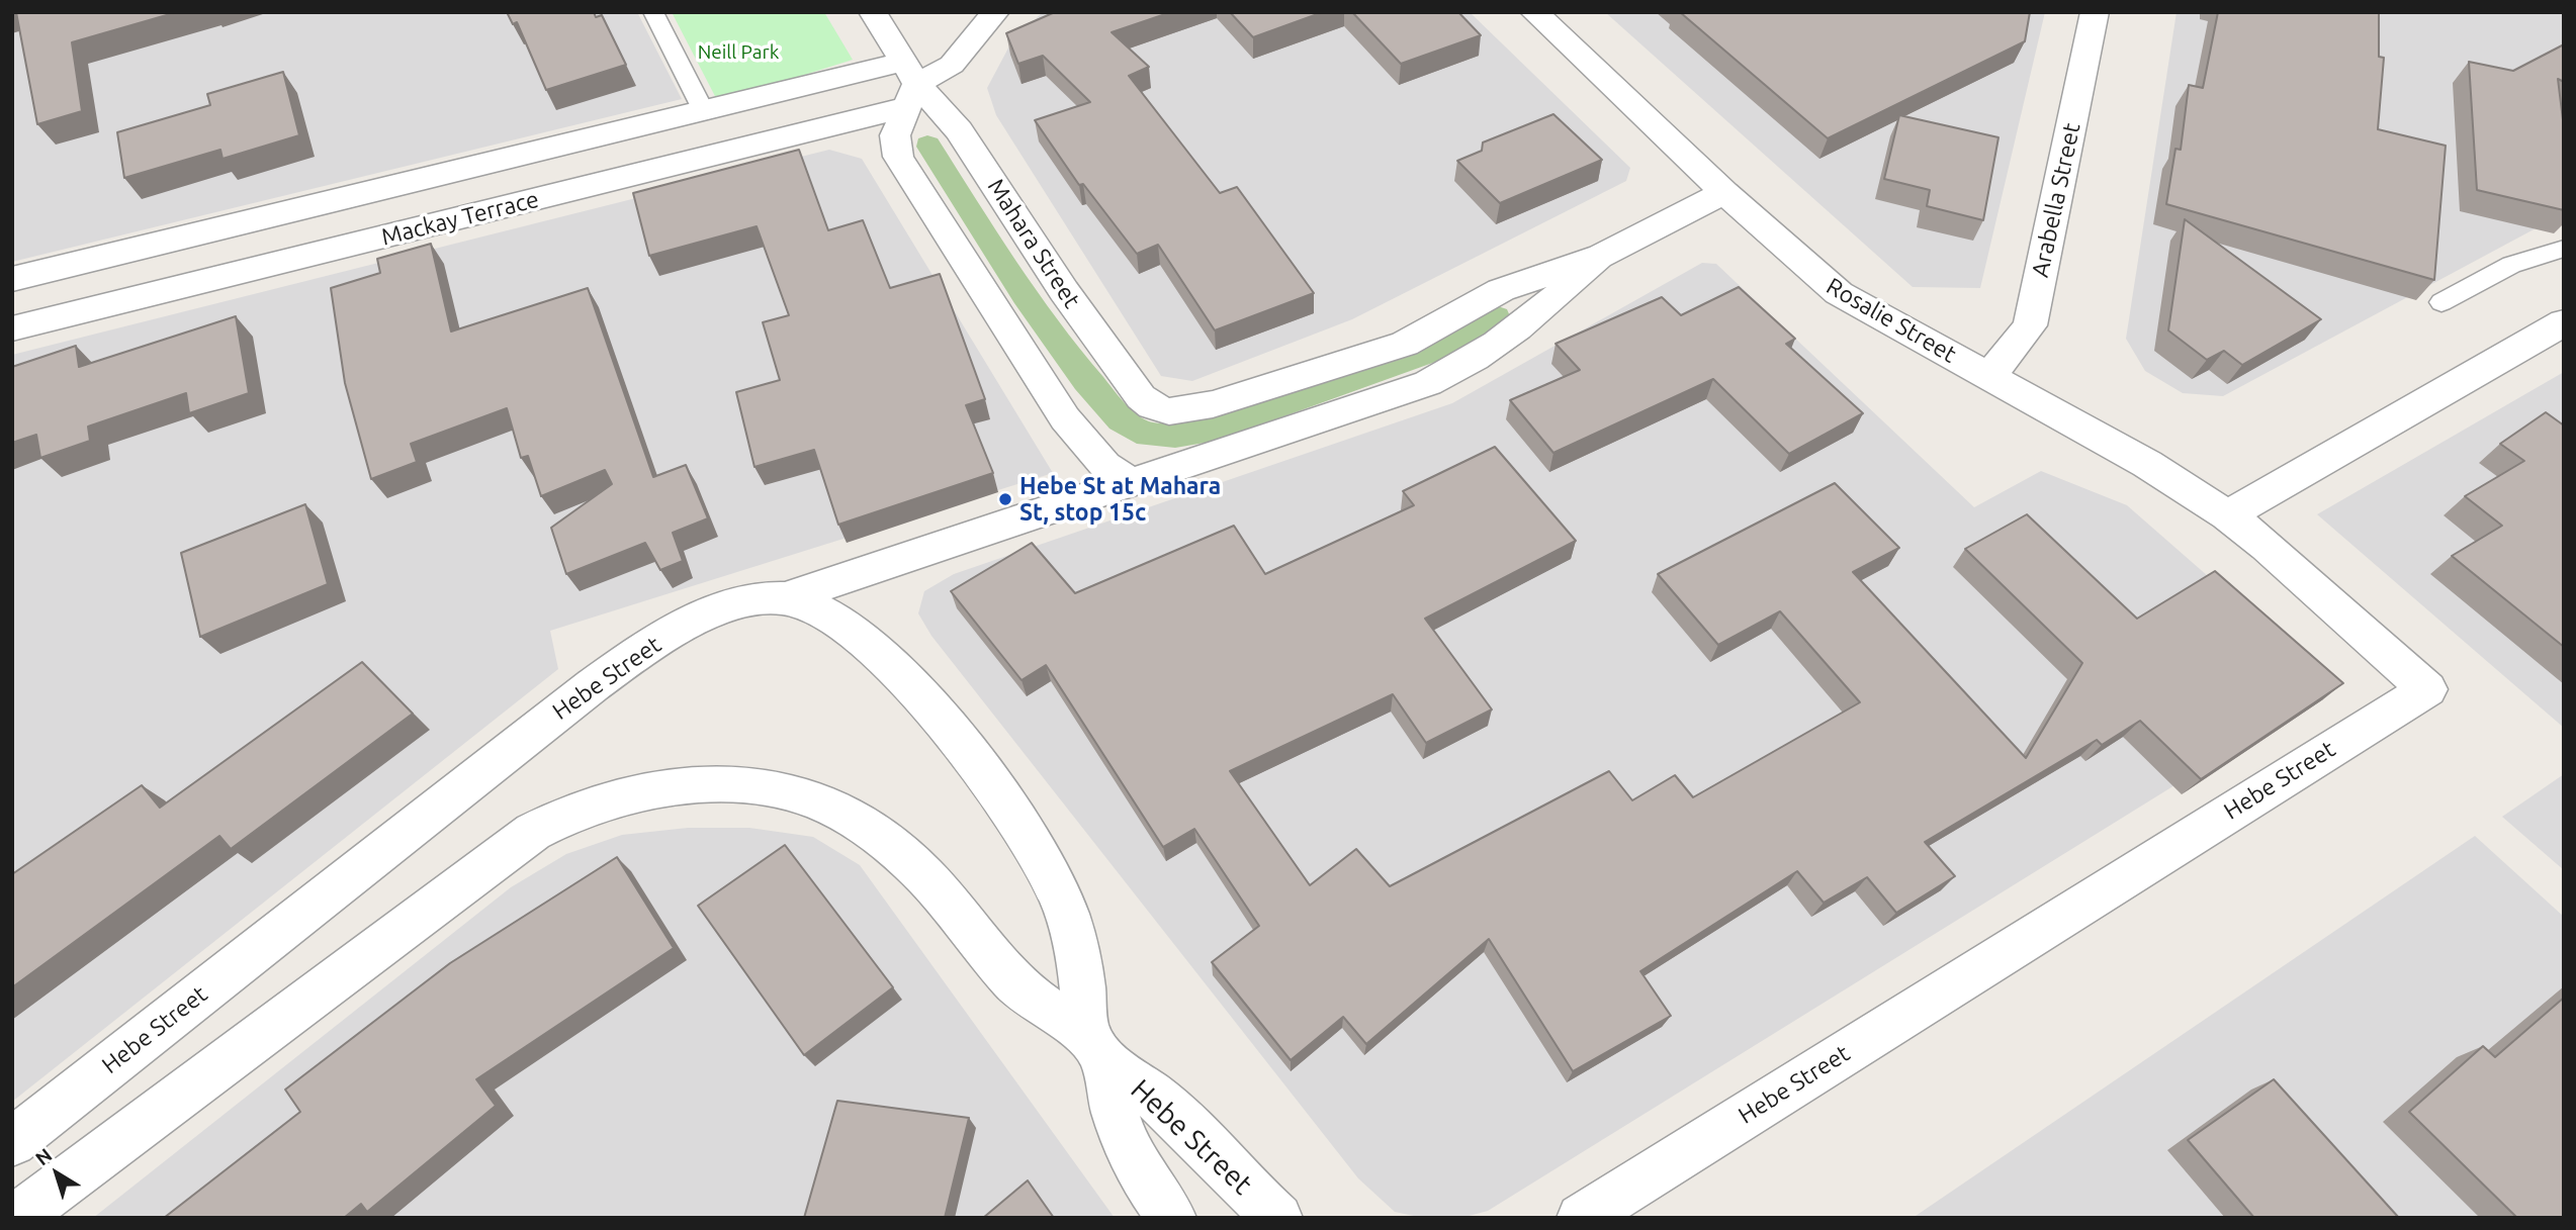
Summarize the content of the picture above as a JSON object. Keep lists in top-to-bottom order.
{
  "streets": {
    "street": [
      "Arabella Street",
      "Mackay Terrace",
      "Mahara Street",
      "Rosalie Street",
      "Hebe Street"
    ]
  },
  "crossings": [
    ["Arabella Street", "Rosalie Street"],
    ["Mackay Terrace", "Mahara Street"],
    ["Mahara Street", "Rosalie Street"],
    ["Mahara Street", "Hebe Street"],
    ["Rosalie Street", "Hebe Street"]
  ],
  "parks": ["Neill Park"],
  "places": ["Hebe St at Mahara St, stop 15c"],
  "north": "top left"
}
